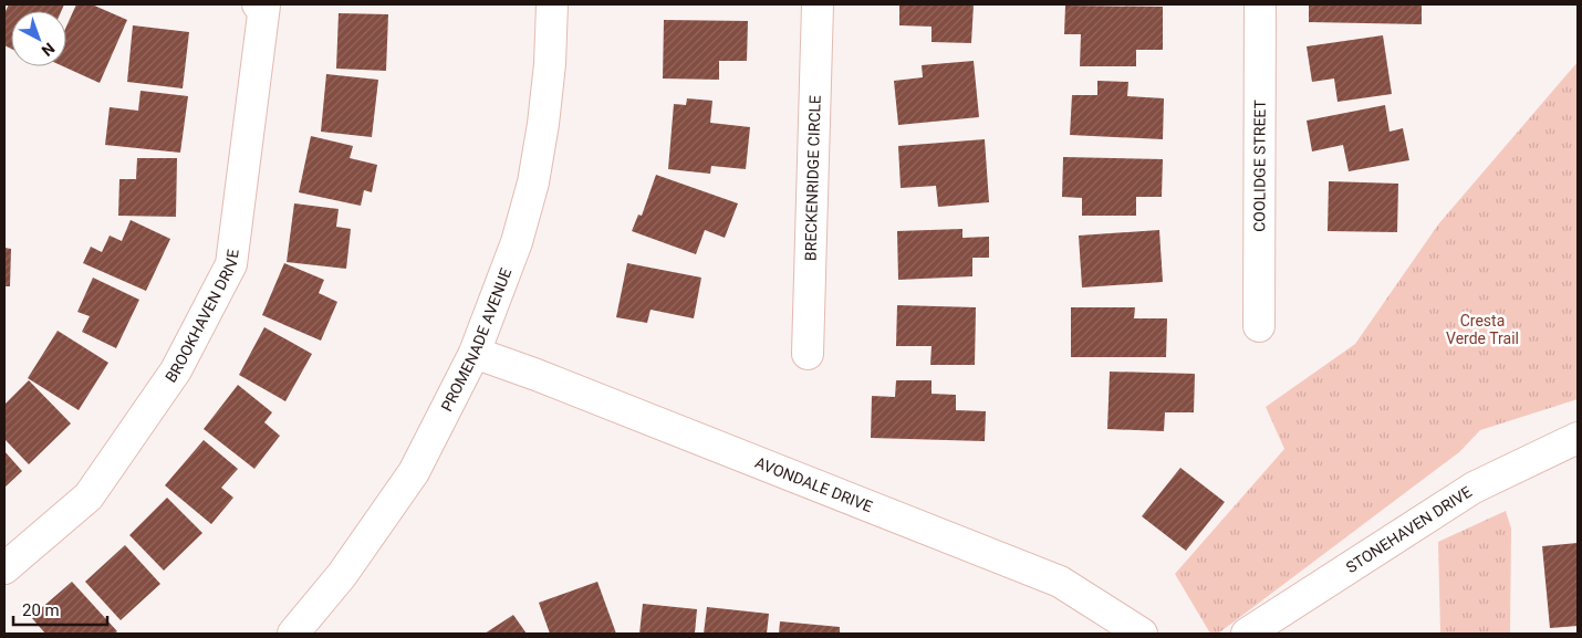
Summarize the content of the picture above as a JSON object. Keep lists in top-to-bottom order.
{
  "streets": {
    "street": [
      "COOLIDGE STREET",
      "BRECKENRIDGE CIRCLE",
      "BROOKHAVEN DRIVE",
      "PROMENADE AVENUE",
      "AVONDALE DRIVE",
      "STONEHAVEN DRIVE"
    ]
  },
  "crossings": [
    ["PROMENADE AVENUE", "AVONDALE DRIVE"]
  ],
  "parks": ["Cresta Verde Trail"],
  "scale_bar": "20 m",
  "north": "bottom right"
}
